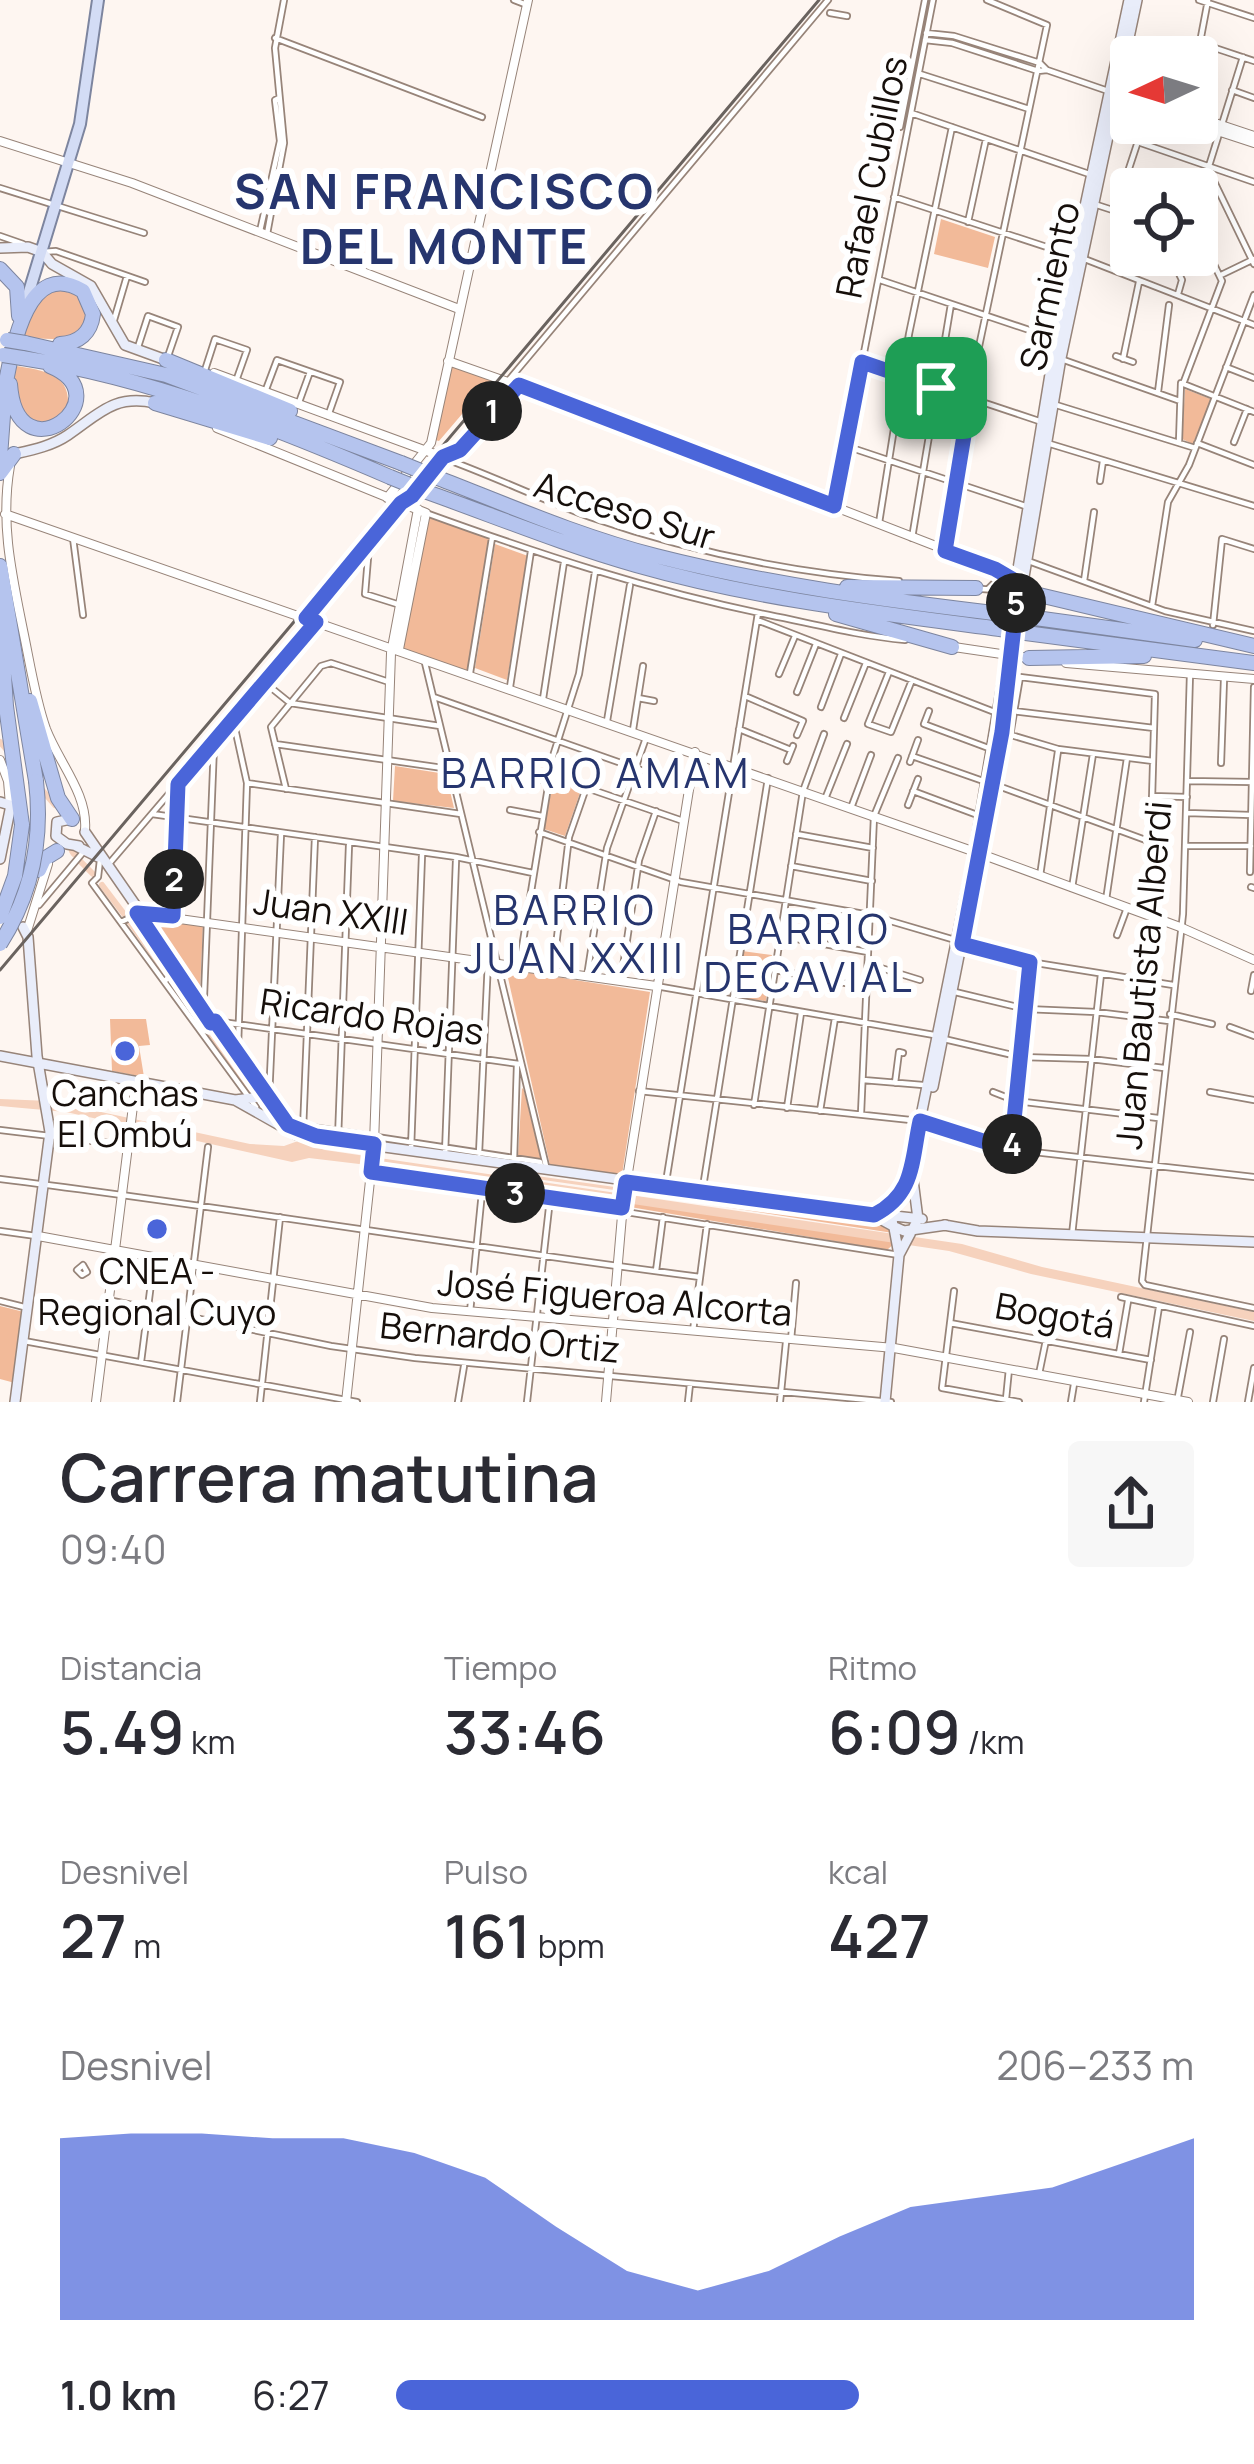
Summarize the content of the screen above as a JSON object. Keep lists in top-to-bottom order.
{
  "streets": {
    "highway": ["Acceso Sur"],
    "main road": ["Sarmiento"],
    "street": [
      "Rafael Cubillos",
      "Juan XXIII",
      "Juan Bautista Alberdi",
      "Ricardo Rojas",
      "José Figueroa Alcorta",
      "Bogotá",
      "Bernardo Ortiz"
    ]
  },
  "crossings": [
    ["Sarmiento", "Acceso Sur"],
    ["Sarmiento", "Juan XXIII"],
    ["Sarmiento", "José Figueroa Alcorta"],
    ["Sarmiento", "Bernardo Ortiz"],
    ["Juan XXIII", "Juan Bautista Alberdi"]
  ],
  "districts": [
    "SAN FRANCISCO DEL MONTE",
    "BARRIO AMAM",
    "BARRIO JUAN XXIII",
    "BARRIO DECAVIAL"
  ],
  "places": ["Canchas El Ombú", "CNEA - Regional Cuyo"],
  "north": "left",
  "page": {
    "pins": [
      "1",
      "5",
      "2",
      "4",
      "3"
    ],
    "heading": ["Carrera matutina", "09:40"],
    "stats": [
      ["Distancia", "5.49 km"],
      ["Tiempo", "33:46"],
      ["Ritmo", "6:09 /km"],
      ["Desnivel", "27 m"],
      ["Pulso", "161 bpm"],
      ["kcal", "427"]
    ],
    "chart": ["Desnivel", "206–233 m"],
    "list": [
      {
        "name": "1.0 km",
        "note": "6:27"
      }
    ]
  }
}
